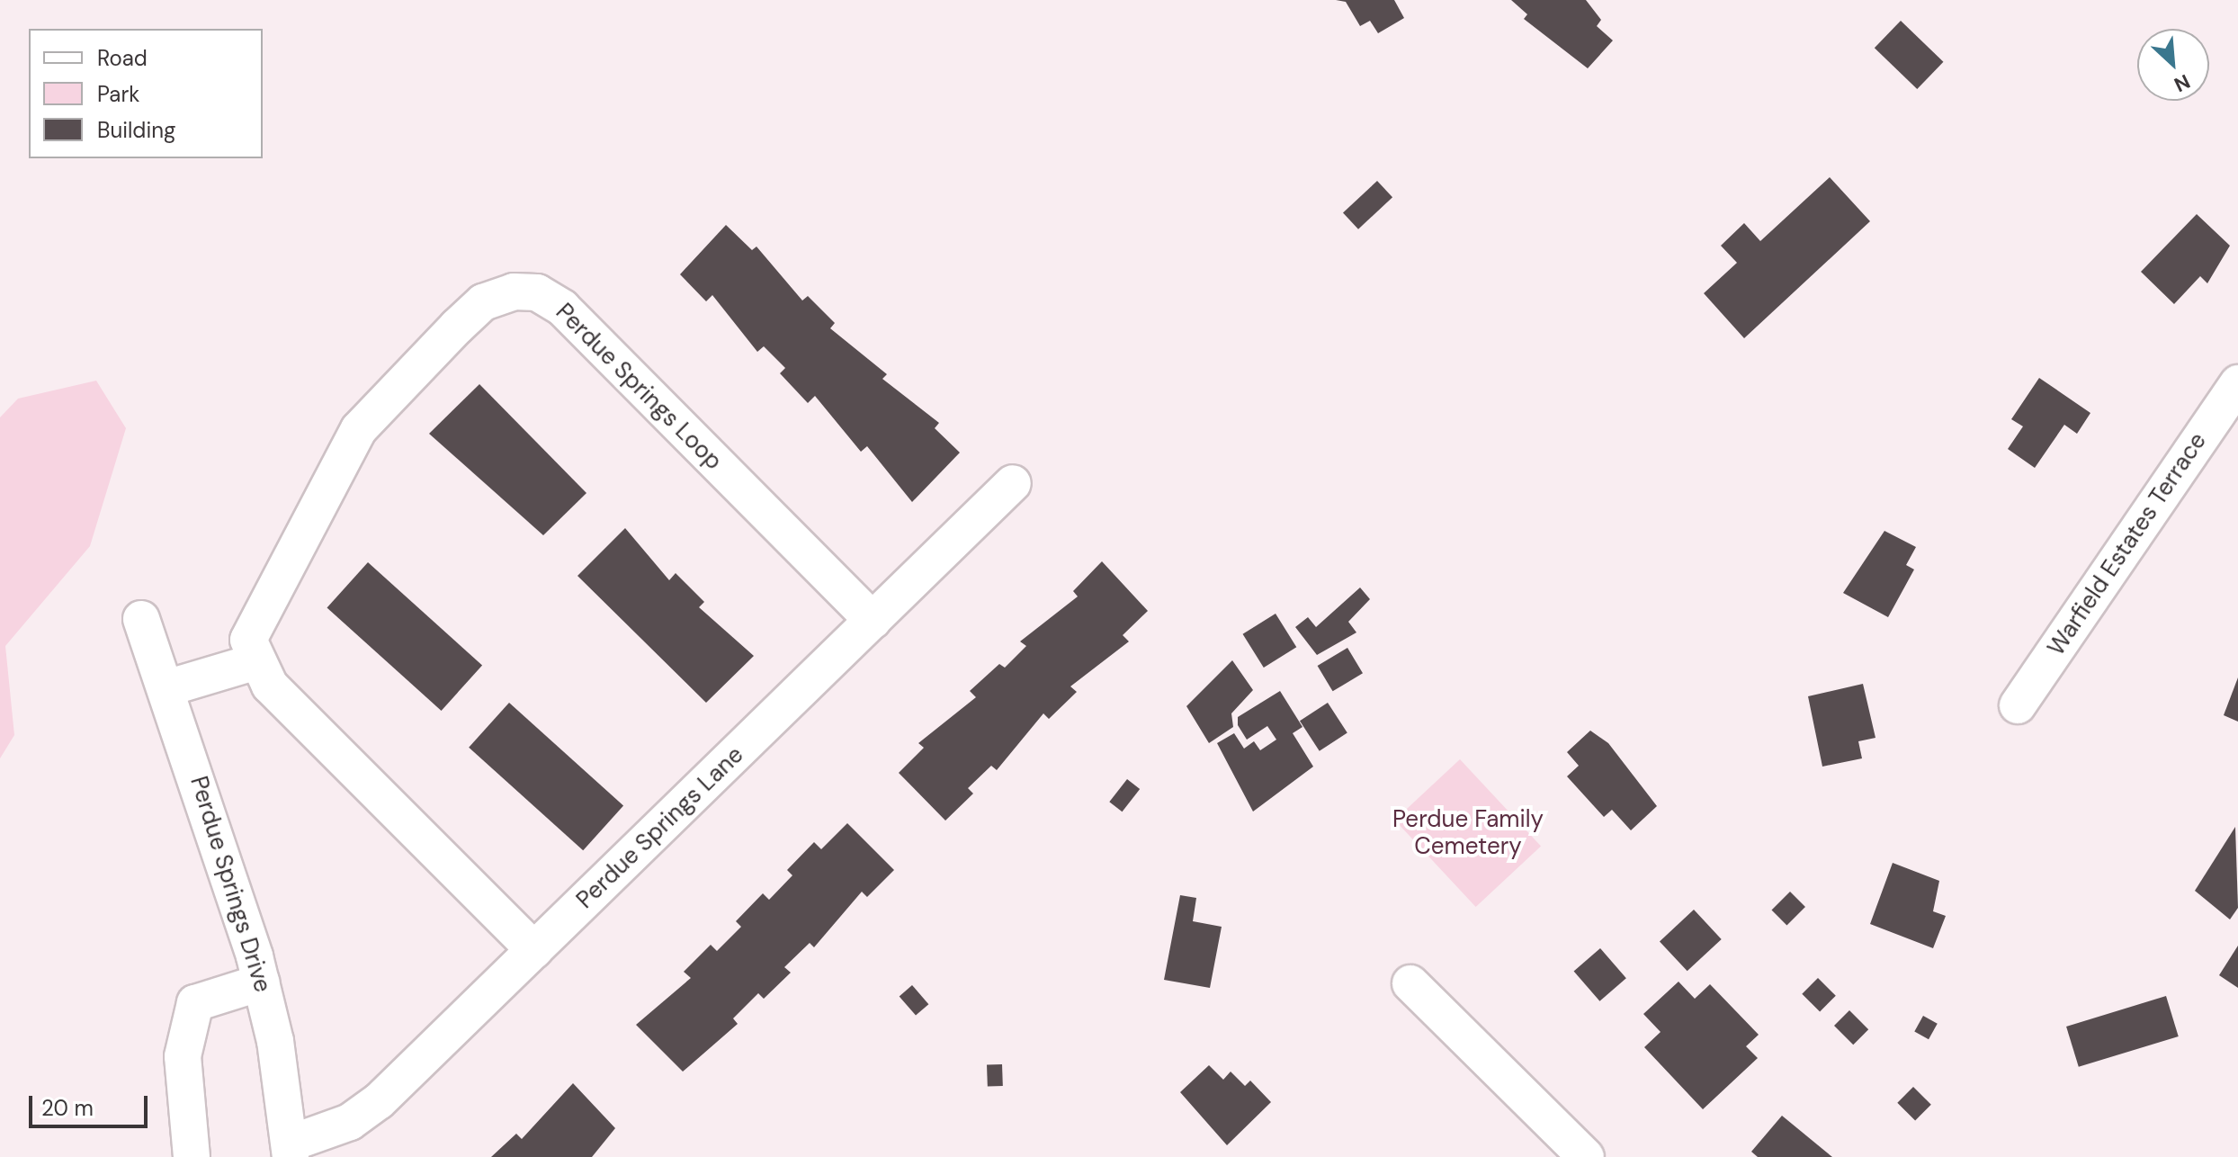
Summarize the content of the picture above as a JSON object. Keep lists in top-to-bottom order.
{
  "streets": {
    "street": [
      "Perdue Springs Loop",
      "Warfield Estates Terrace",
      "Perdue Springs Lane",
      "Perdue Springs Drive"
    ]
  },
  "crossings": [
    ["Perdue Springs Loop", "Perdue Springs Lane"],
    ["Perdue Springs Lane", "Perdue Springs Drive"]
  ],
  "parks": ["Perdue Family Cemetery"],
  "legend": ["Road", "Park", "Building"],
  "scale_bar": "20 m",
  "north": "bottom right"
}
